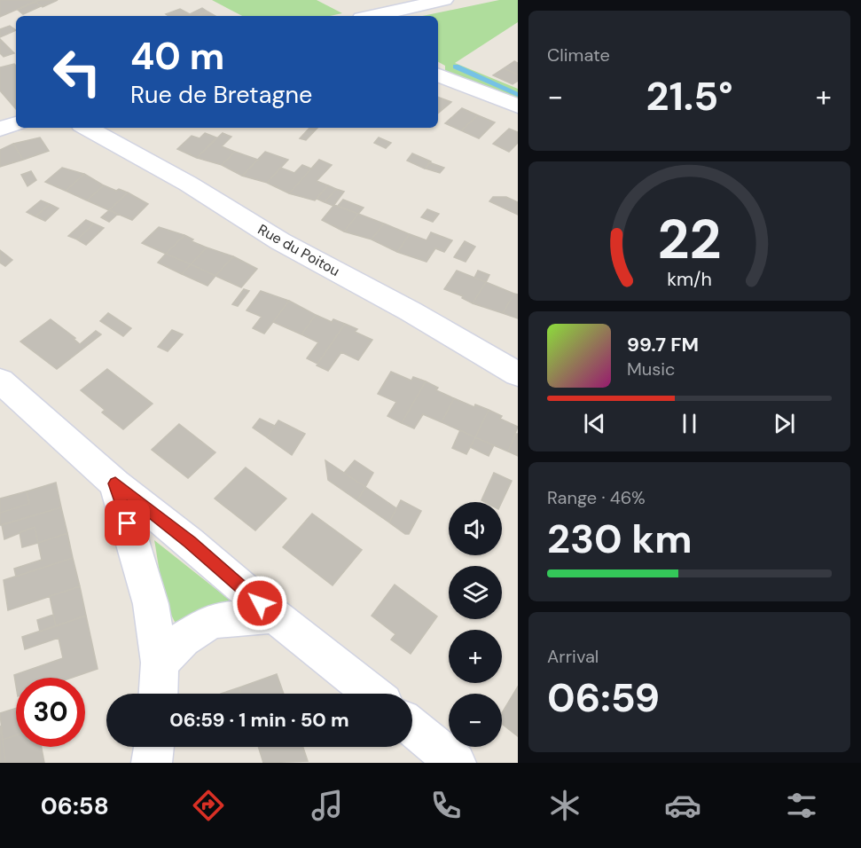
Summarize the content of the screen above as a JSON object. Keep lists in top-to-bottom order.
{
  "streets": {
    "street": ["Rue du Poitou"]
  },
  "page": {
    "tile": [
      "Climate",
      ["Range · 46%", "230 km"],
      ["Arrival", "06:59"]
    ],
    "turn": ["40 m", "Rue de Bretagne"],
    "heat": ["−", "21.5°", "+"],
    "song": ["99.7 FM", "Music"],
    "map_buttons": ["+", "−"],
    "limit": "30",
    "trip": "06:59 · 1 min · 50 m",
    "tabs": "06:58",
    "gauge": ["22", "km/h"]
  }
}
